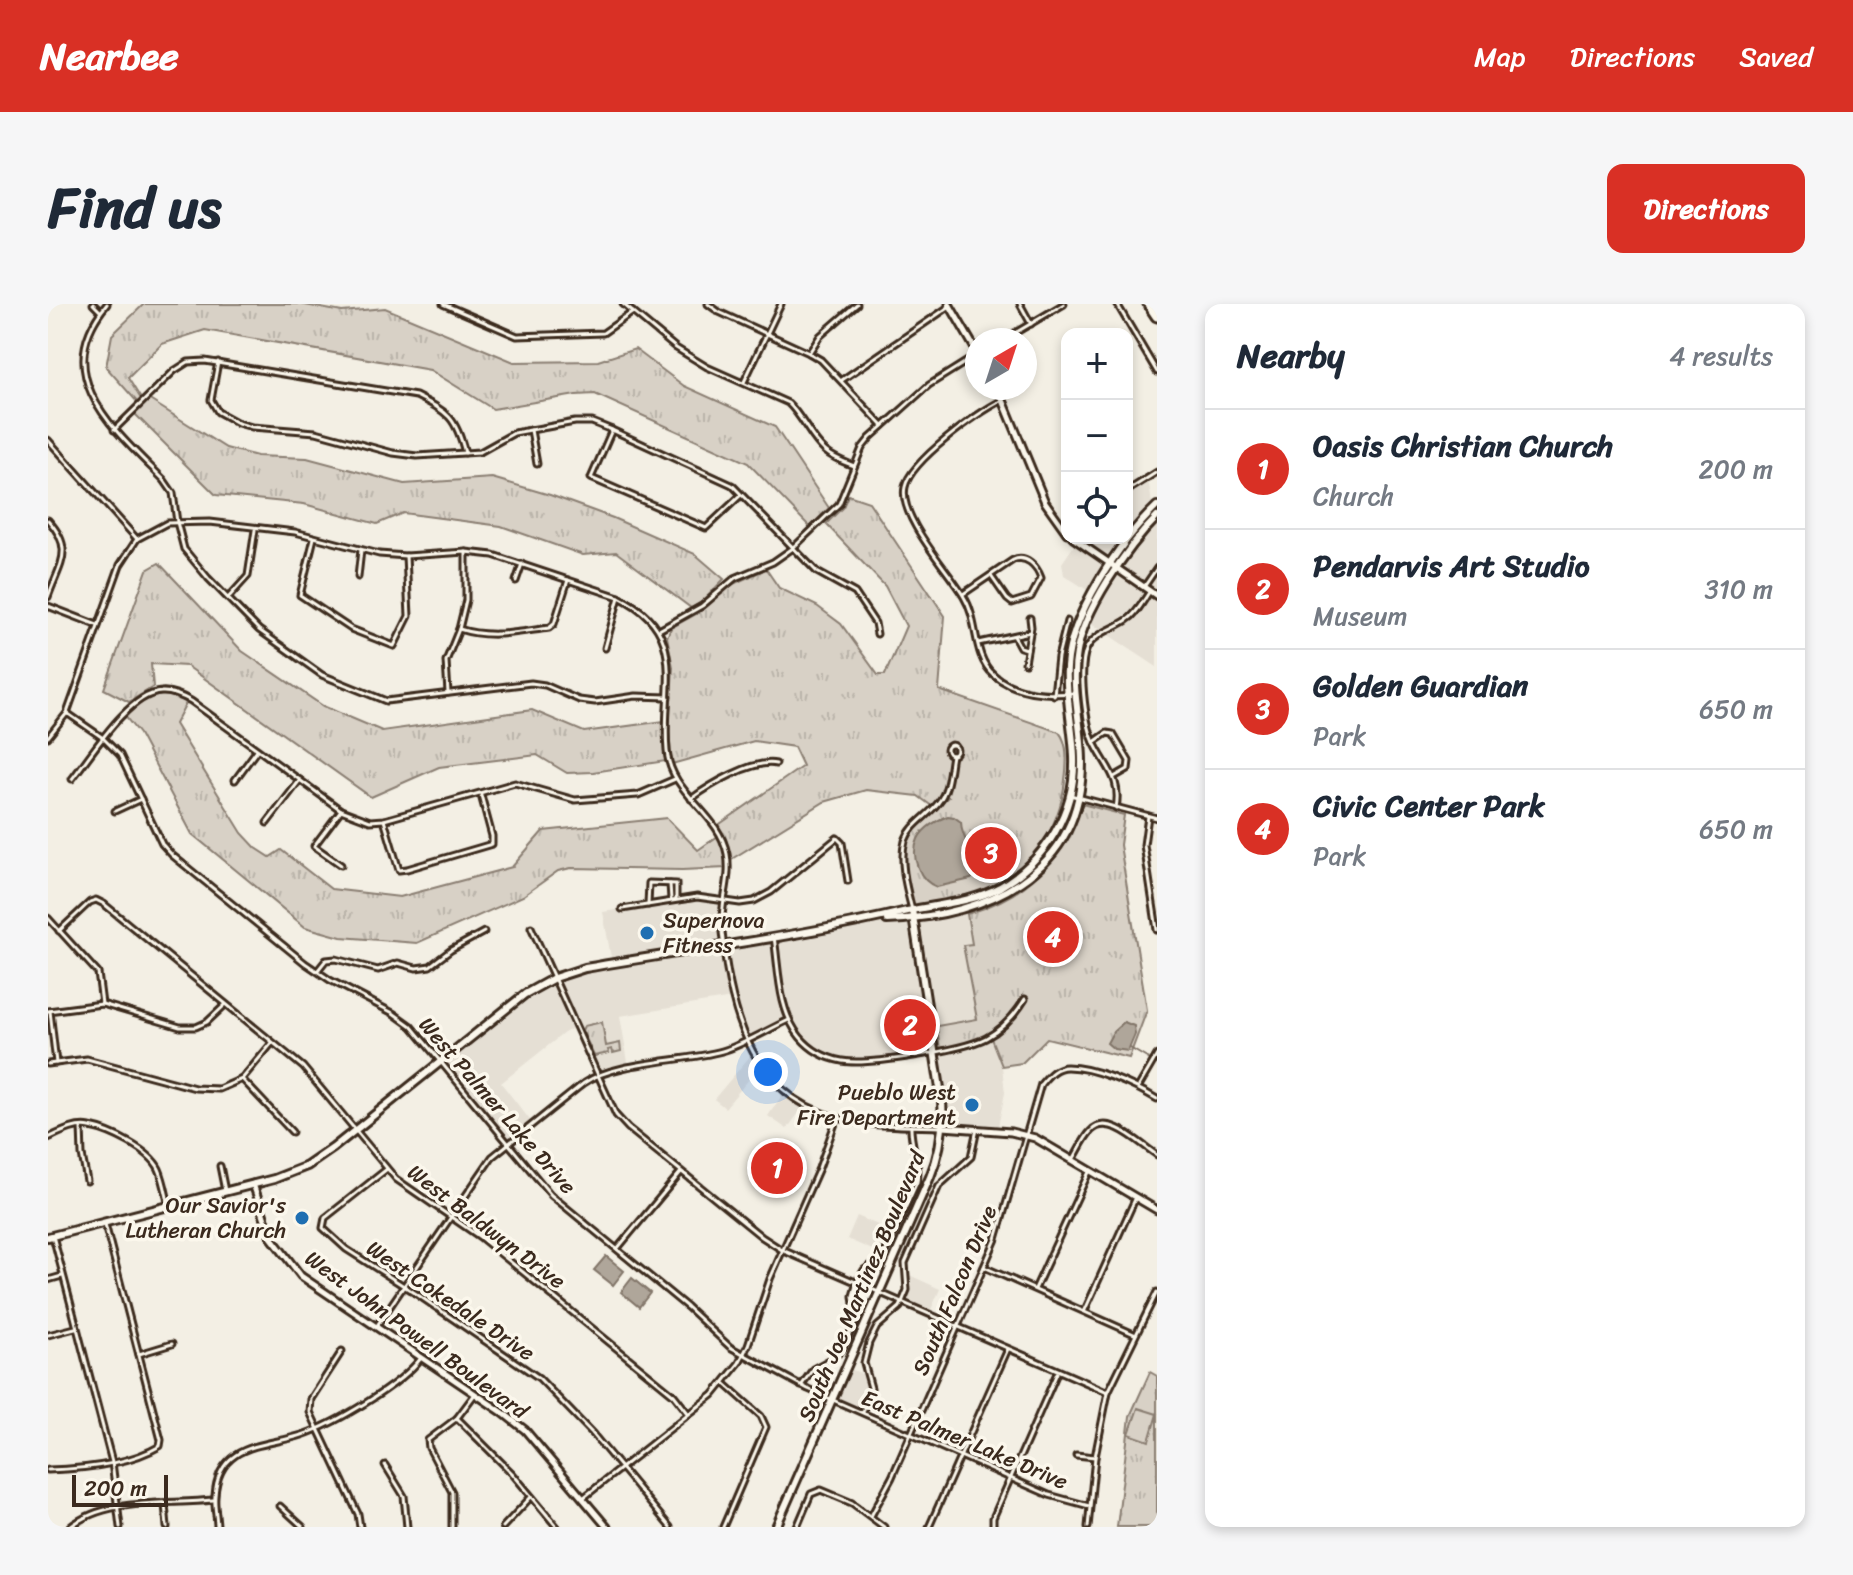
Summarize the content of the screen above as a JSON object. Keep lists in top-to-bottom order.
{
  "streets": {
    "main road": ["South Joe Martinez Boulevard"],
    "street": [
      "West Palmer Lake Drive",
      "West Baldwyn Drive",
      "South Falcon Drive",
      "West Cokedale Drive",
      "West John Powell Boulevard",
      "East Palmer Lake Drive"
    ]
  },
  "crossings": [
    ["West Palmer Lake Drive", "East Palmer Lake Drive"],
    ["West Baldwyn Drive", "West Cokedale Drive"],
    ["South Joe Martinez Boulevard", "East Palmer Lake Drive"],
    ["South Falcon Drive", "East Palmer Lake Drive"]
  ],
  "places": ["Supernova Fitness", "Pueblo West Fire Department", "Our Savior's Lutheran Church"],
  "scale_bar": "200 m",
  "north": "top right",
  "page": {
    "header": "Nearbee",
    "nav": ["Map", "Directions", "Saved"],
    "title": "Find us",
    "buttons": "Directions",
    "heading": ["Nearby", "4 results"],
    "map_buttons": ["+", "−"],
    "list": [
      {
        "mark": "1",
        "name": "Oasis Christian Church",
        "note": "Church",
        "value": "200 m"
      },
      {
        "mark": "2",
        "name": "Pendarvis Art Studio",
        "note": "Museum",
        "value": "310 m"
      },
      {
        "mark": "3",
        "name": "Golden Guardian",
        "note": "Park",
        "value": "650 m"
      },
      {
        "mark": "4",
        "name": "Civic Center Park",
        "note": "Park",
        "value": "650 m"
      }
    ],
    "pins": [
      "3",
      "4",
      "2",
      "1"
    ],
    "scale": "200 m"
  }
}
